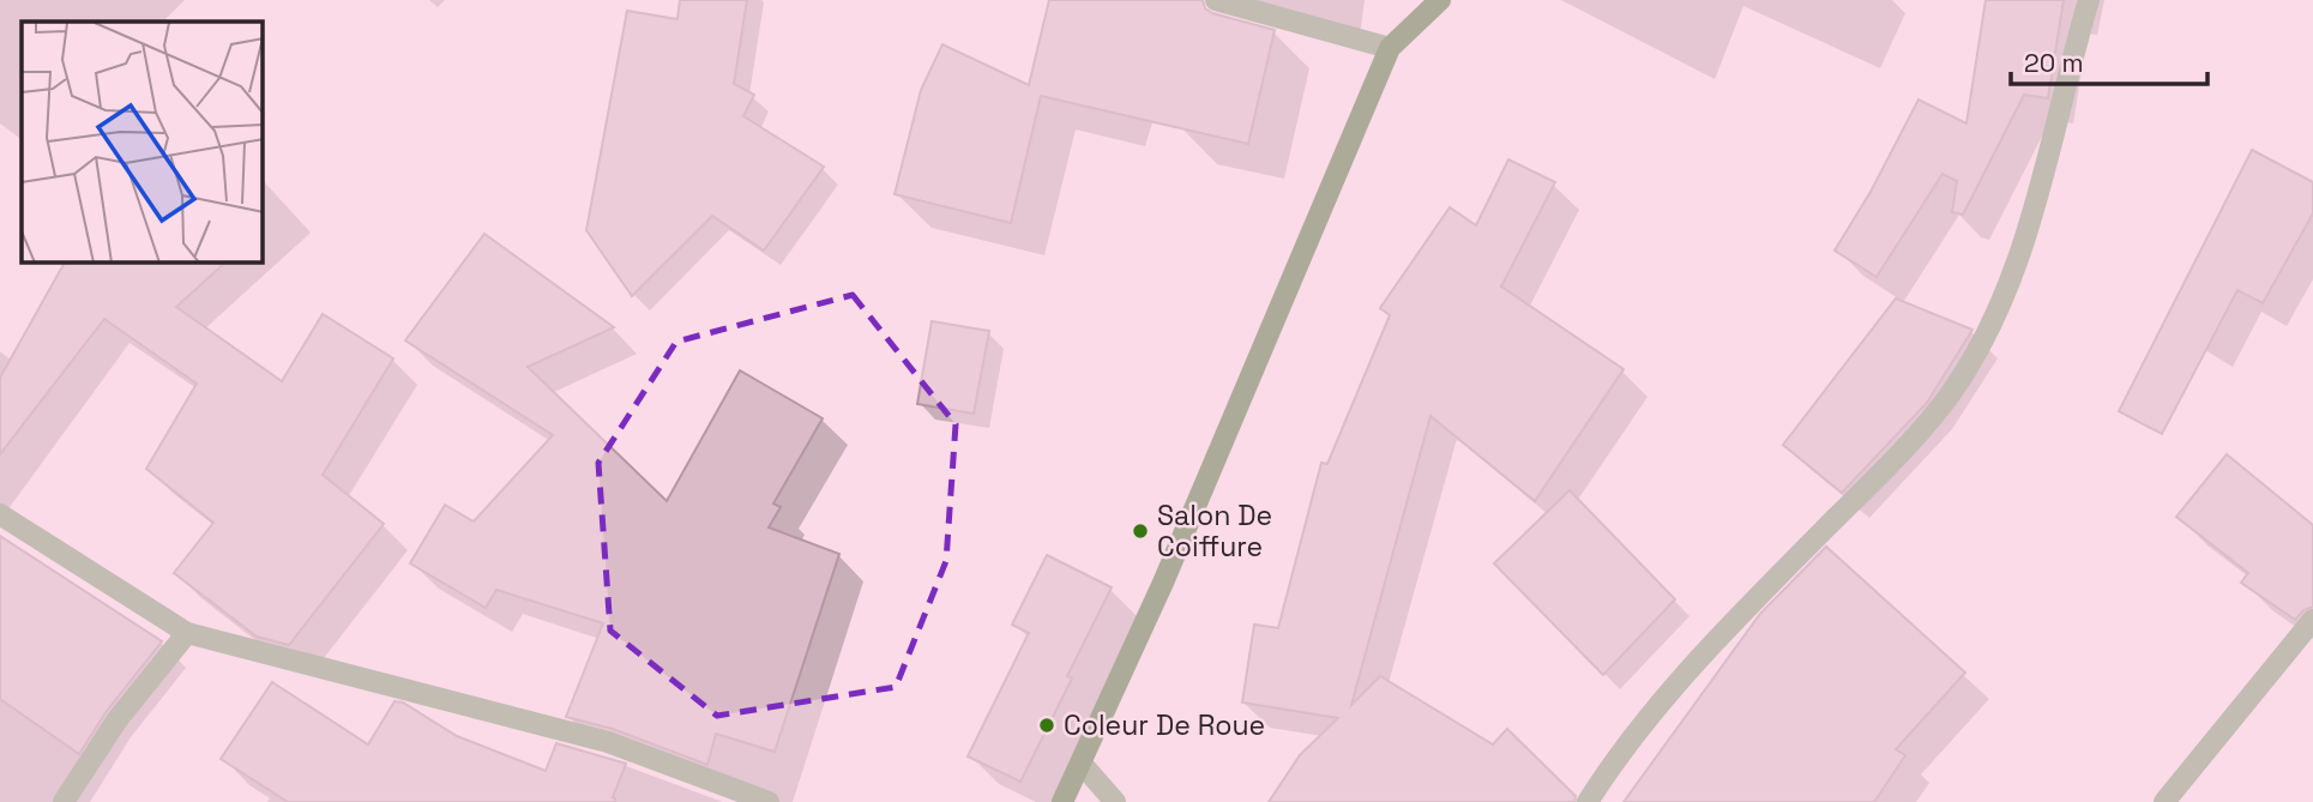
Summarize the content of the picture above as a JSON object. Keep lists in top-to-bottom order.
{
  "places": ["Salon De Coiffure", "Coleur De Roue"],
  "scale_bar": "20 m"
}
